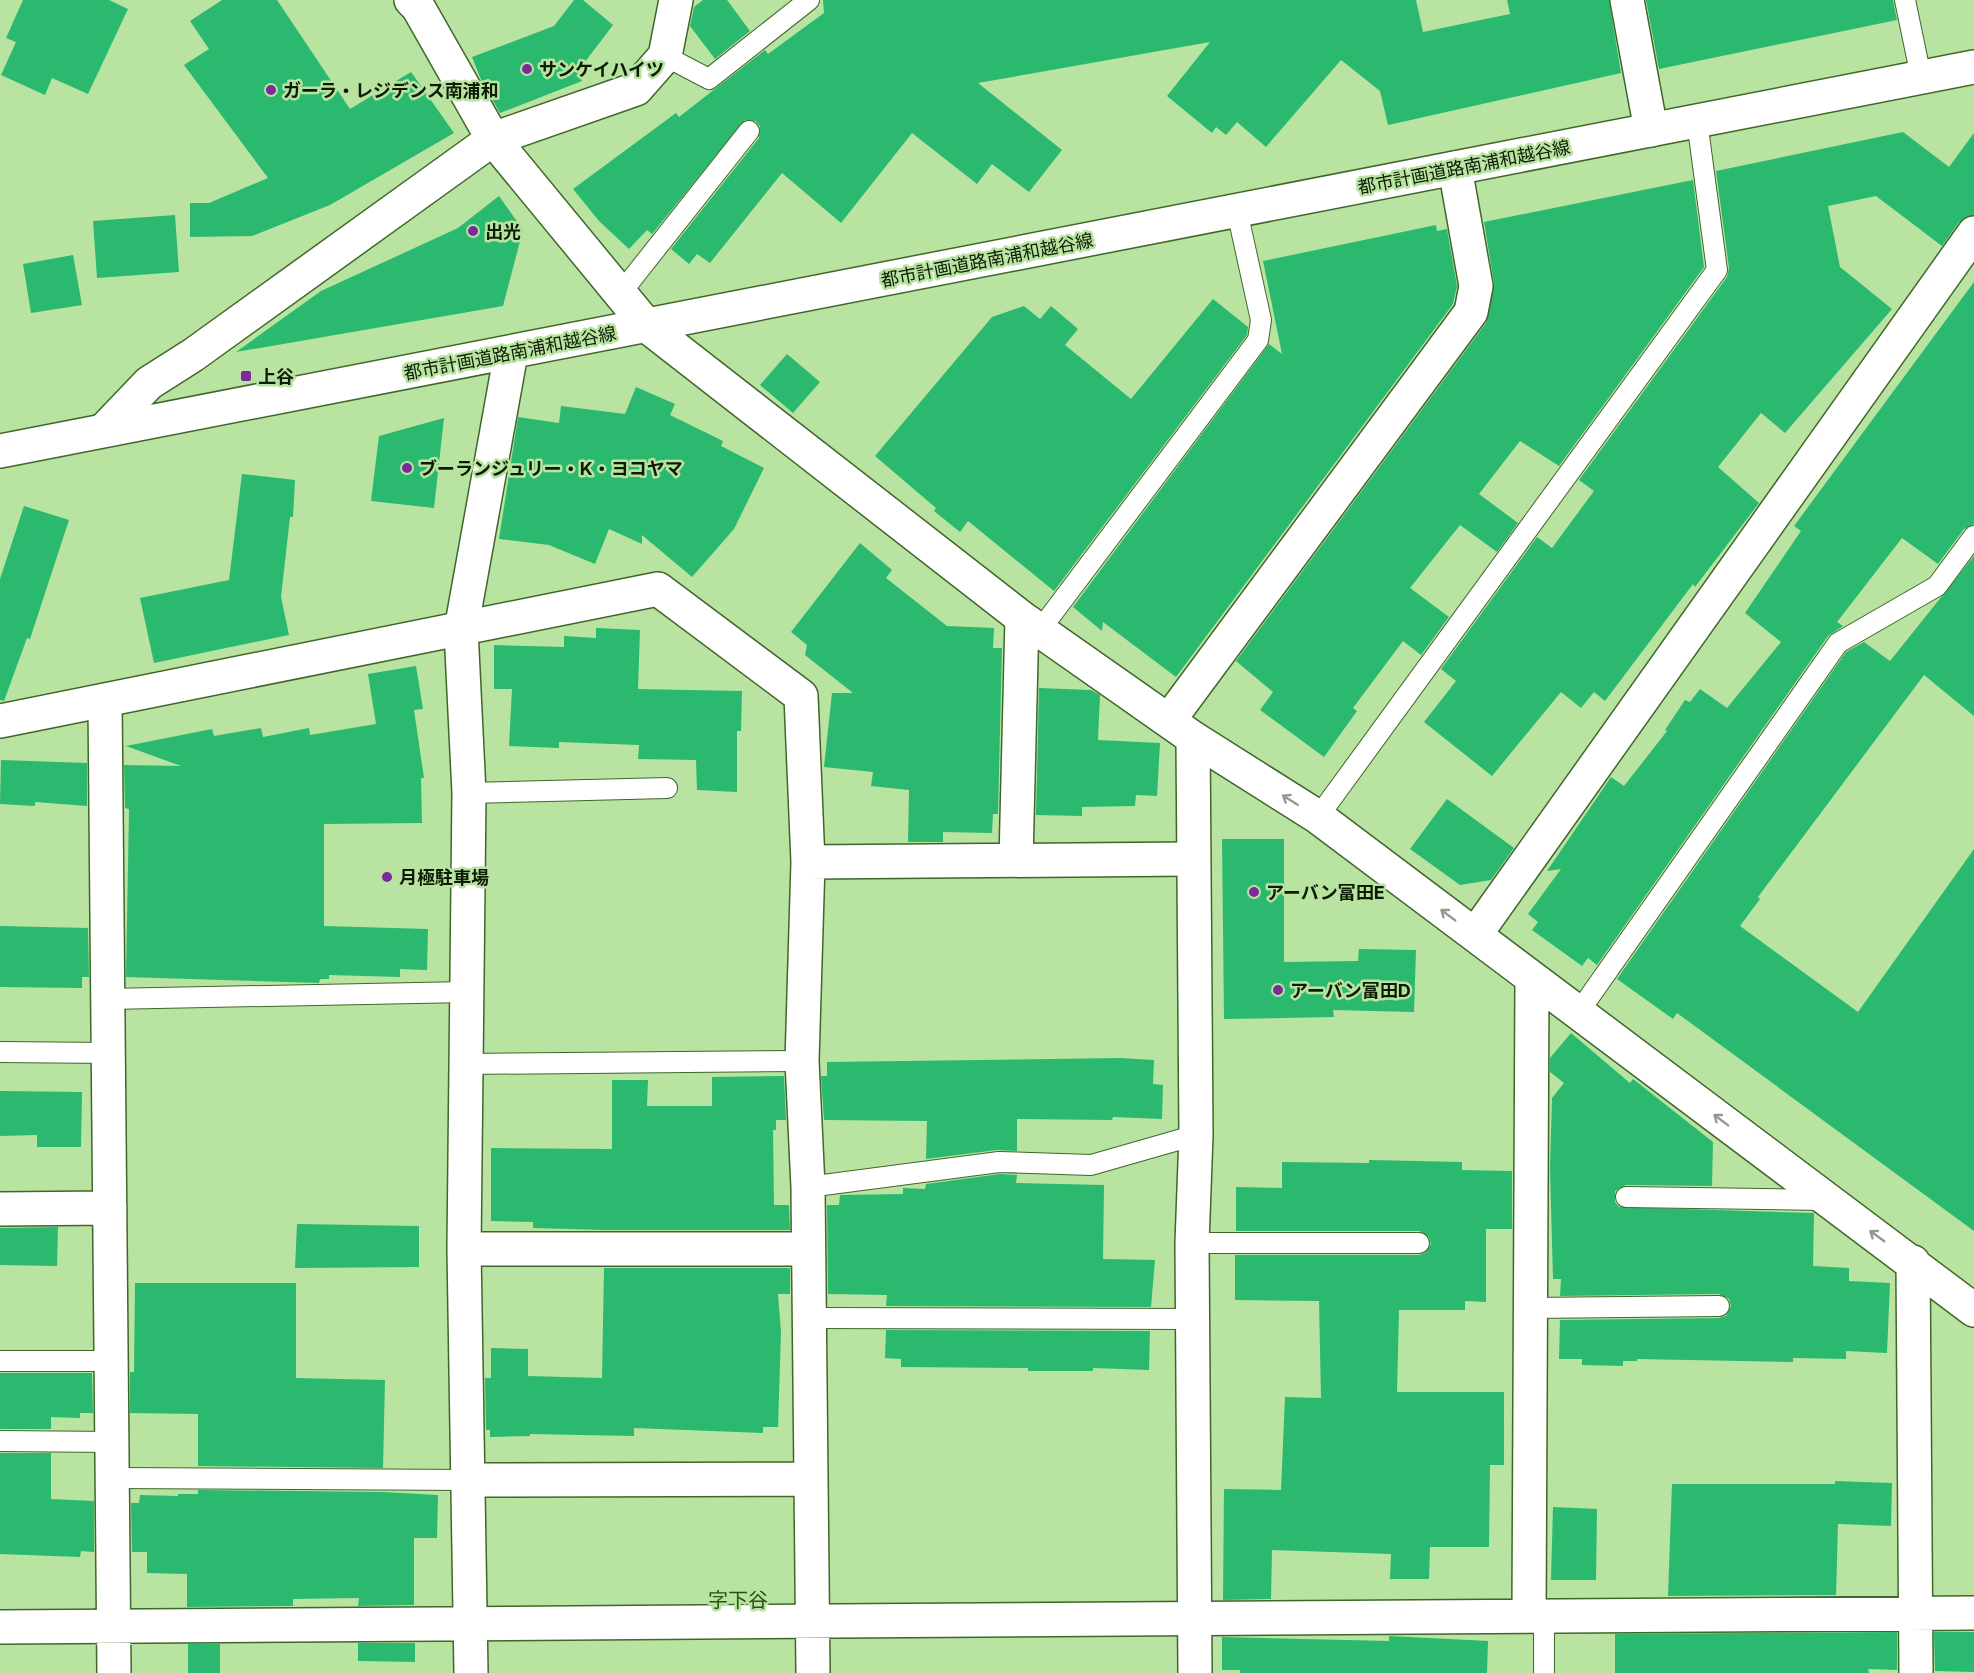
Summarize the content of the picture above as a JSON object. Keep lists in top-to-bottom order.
{
  "streets": {
    "street": ["都市計画道路南浦和越谷線"]
  },
  "districts": ["字下谷"],
  "places": {
    "other": [
      "サンケイハイツ",
      "ガーラ・レジデンス南浦和",
      "出光",
      "ブーランジュリー・K・ヨコヤマ",
      "月極駐車場",
      "アーバン富田E",
      "アーバン富田D"
    ],
    "transit": ["上谷"]
  }
}
